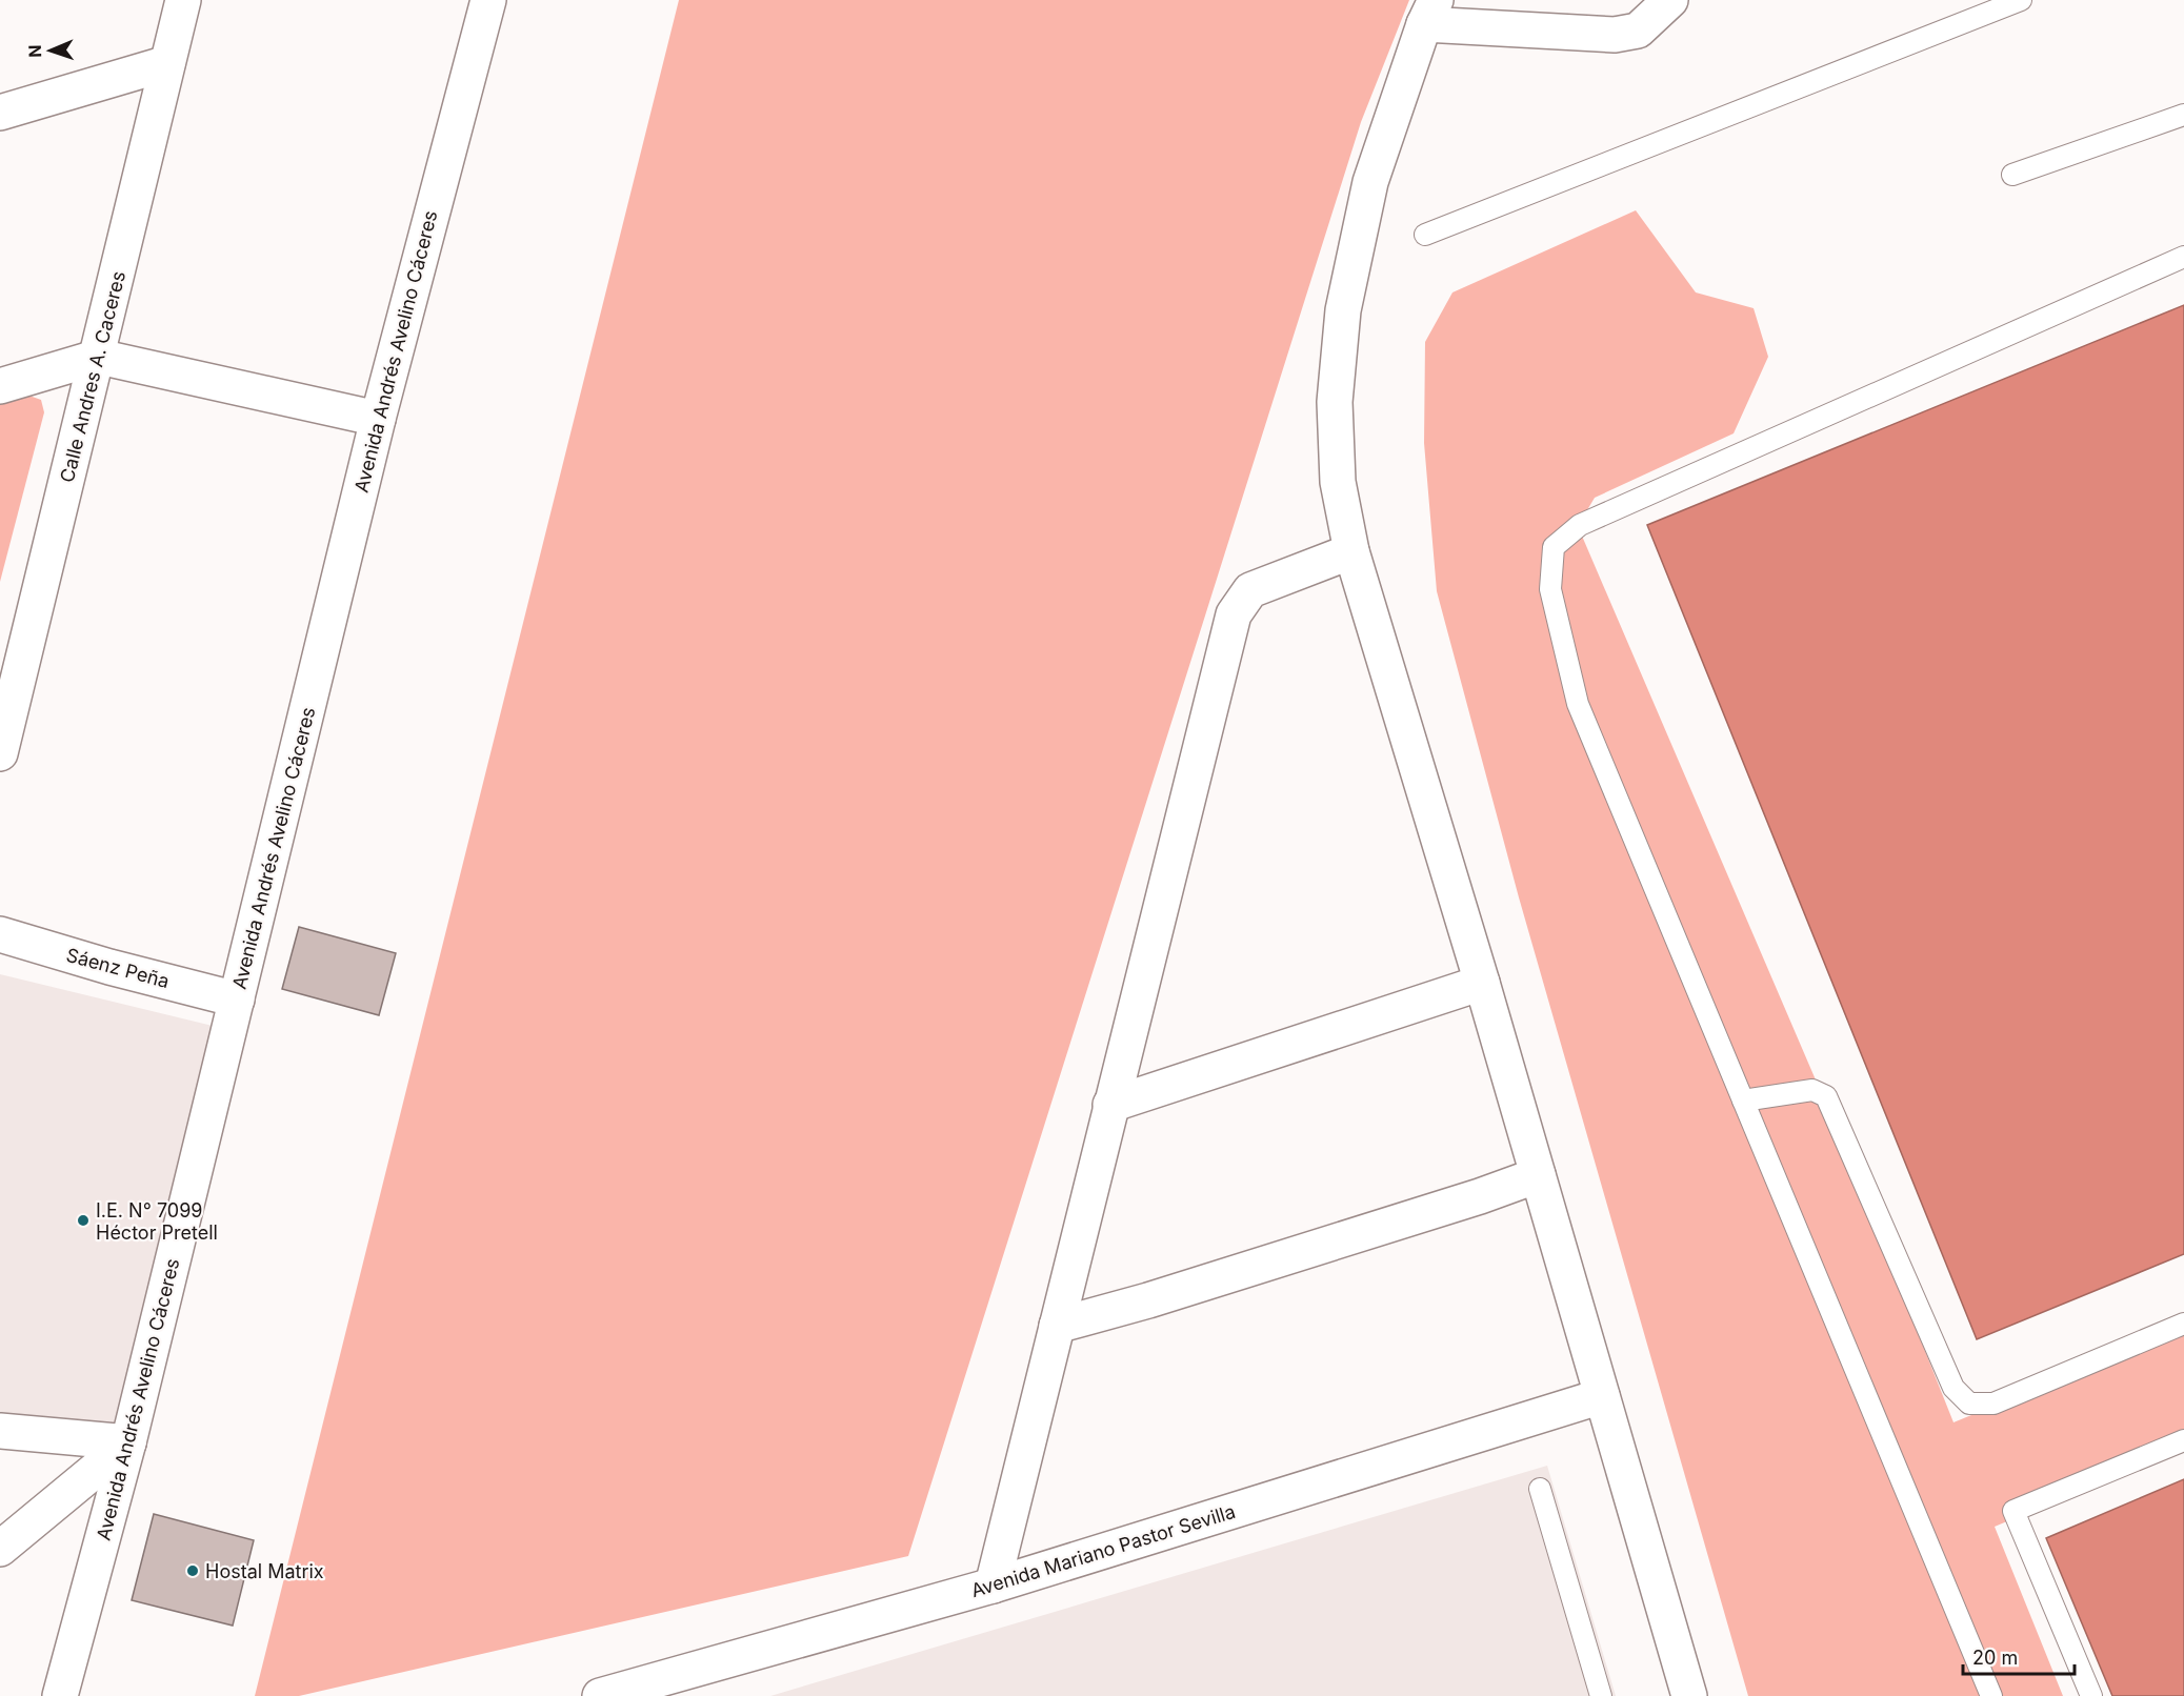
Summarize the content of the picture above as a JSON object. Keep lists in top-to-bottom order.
{
  "streets": {
    "street": [
      "Avenida Andrés Avelino Cáceres",
      "Calle Andres A. Caceres",
      "Sáenz Peña",
      "Avenida Mariano Pastor Sevilla"
    ]
  },
  "crossings": [
    ["Avenida Andrés Avelino Cáceres", "Sáenz Peña"]
  ],
  "places": ["I.E. N° 7099 Héctor Pretell", "Hostal Matrix"],
  "scale_bar": "20 m",
  "north": "left"
}
